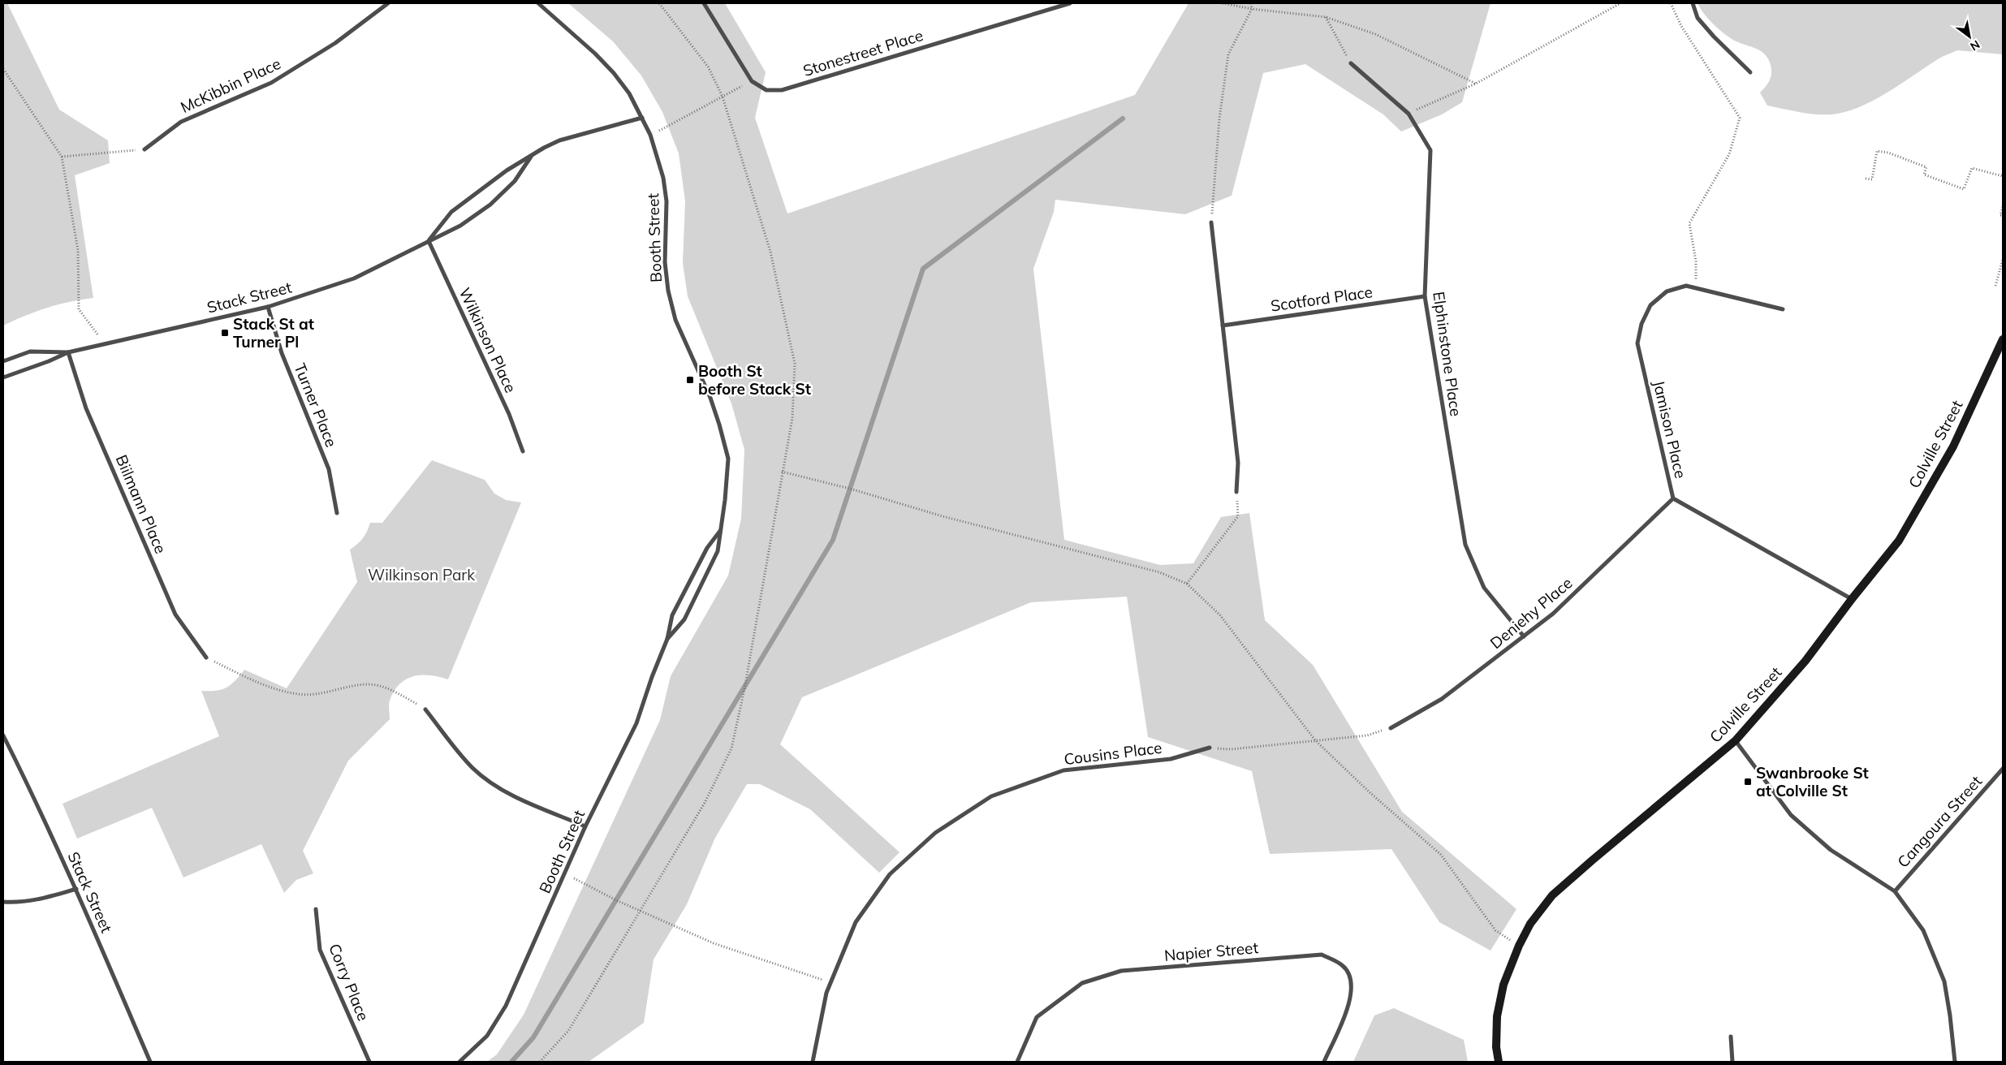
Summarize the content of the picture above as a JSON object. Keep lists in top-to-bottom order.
{
  "streets": {
    "street": [
      "Stonestreet Place",
      "McKibbin Place",
      "Booth Street",
      "Stack Street",
      "Scotford Place",
      "Wilkinson Place",
      "Elphinstone Place",
      "Turner Place",
      "Jamison Place",
      "Colville Street",
      "Biilmann Place",
      "Deniehy Place",
      "Cousins Place",
      "Cangoura Street",
      "Napier Street",
      "Corry Place"
    ]
  },
  "crossings": [
    ["Booth Street", "Stack Street"],
    ["Stack Street", "Wilkinson Place"],
    ["Stack Street", "Turner Place"],
    ["Stack Street", "Biilmann Place"],
    ["Scotford Place", "Elphinstone Place"],
    ["Elphinstone Place", "Deniehy Place"],
    ["Jamison Place", "Colville Street"],
    ["Jamison Place", "Deniehy Place"]
  ],
  "parks": ["Wilkinson Park"],
  "places": {
    "transit": ["Stack St at Turner Pl", "Booth St before Stack St", "Swanbrooke St at Colville St"]
  },
  "north": "bottom right"
}
